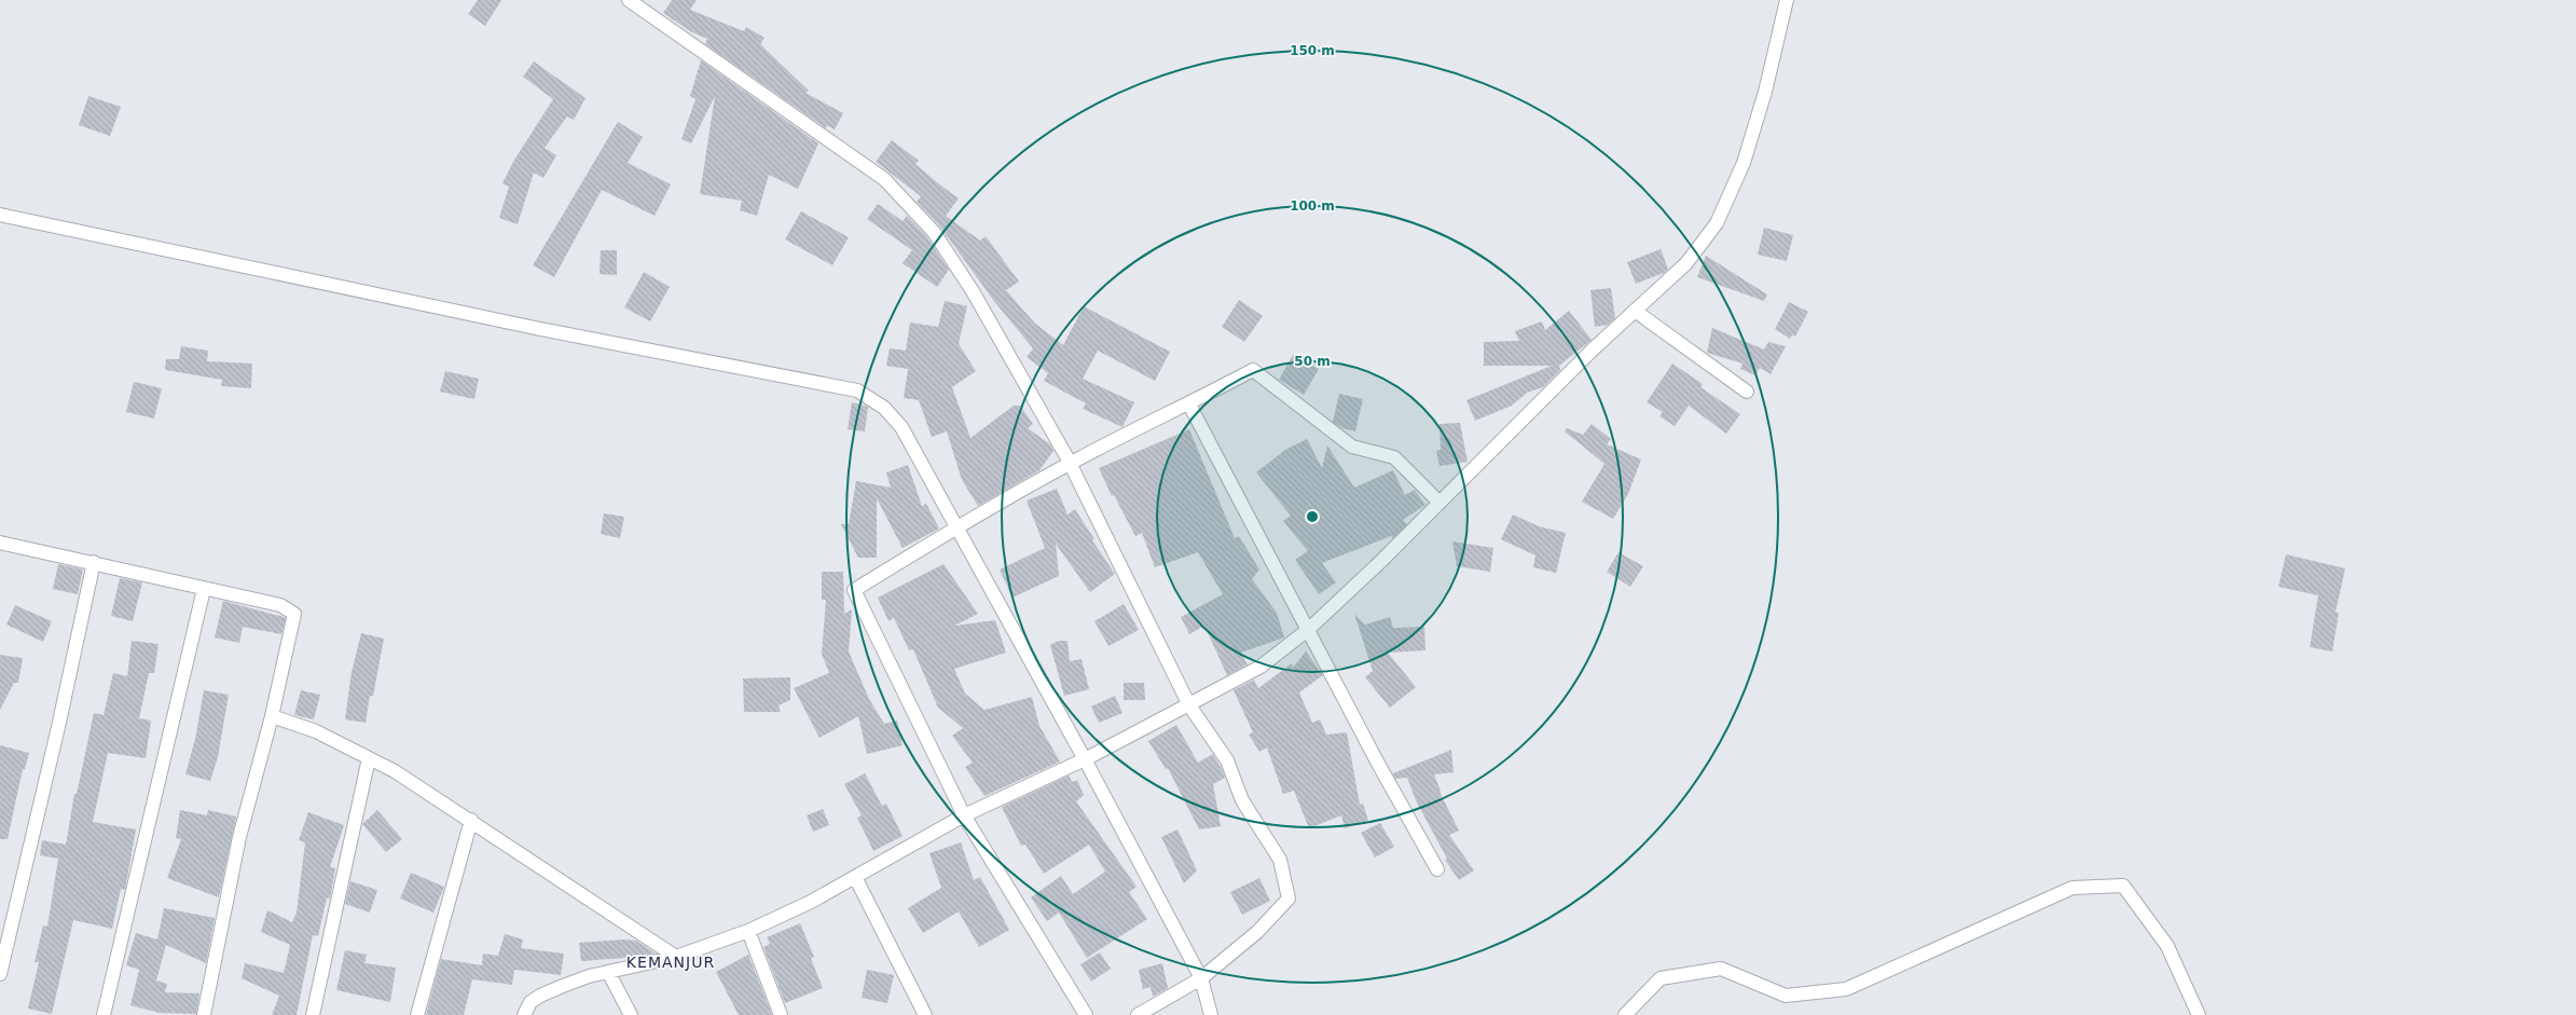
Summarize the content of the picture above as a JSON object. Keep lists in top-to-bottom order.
{
  "districts": ["KEMANJUR"],
  "rings": ["150 m", "100 m", "50 m"]
}
